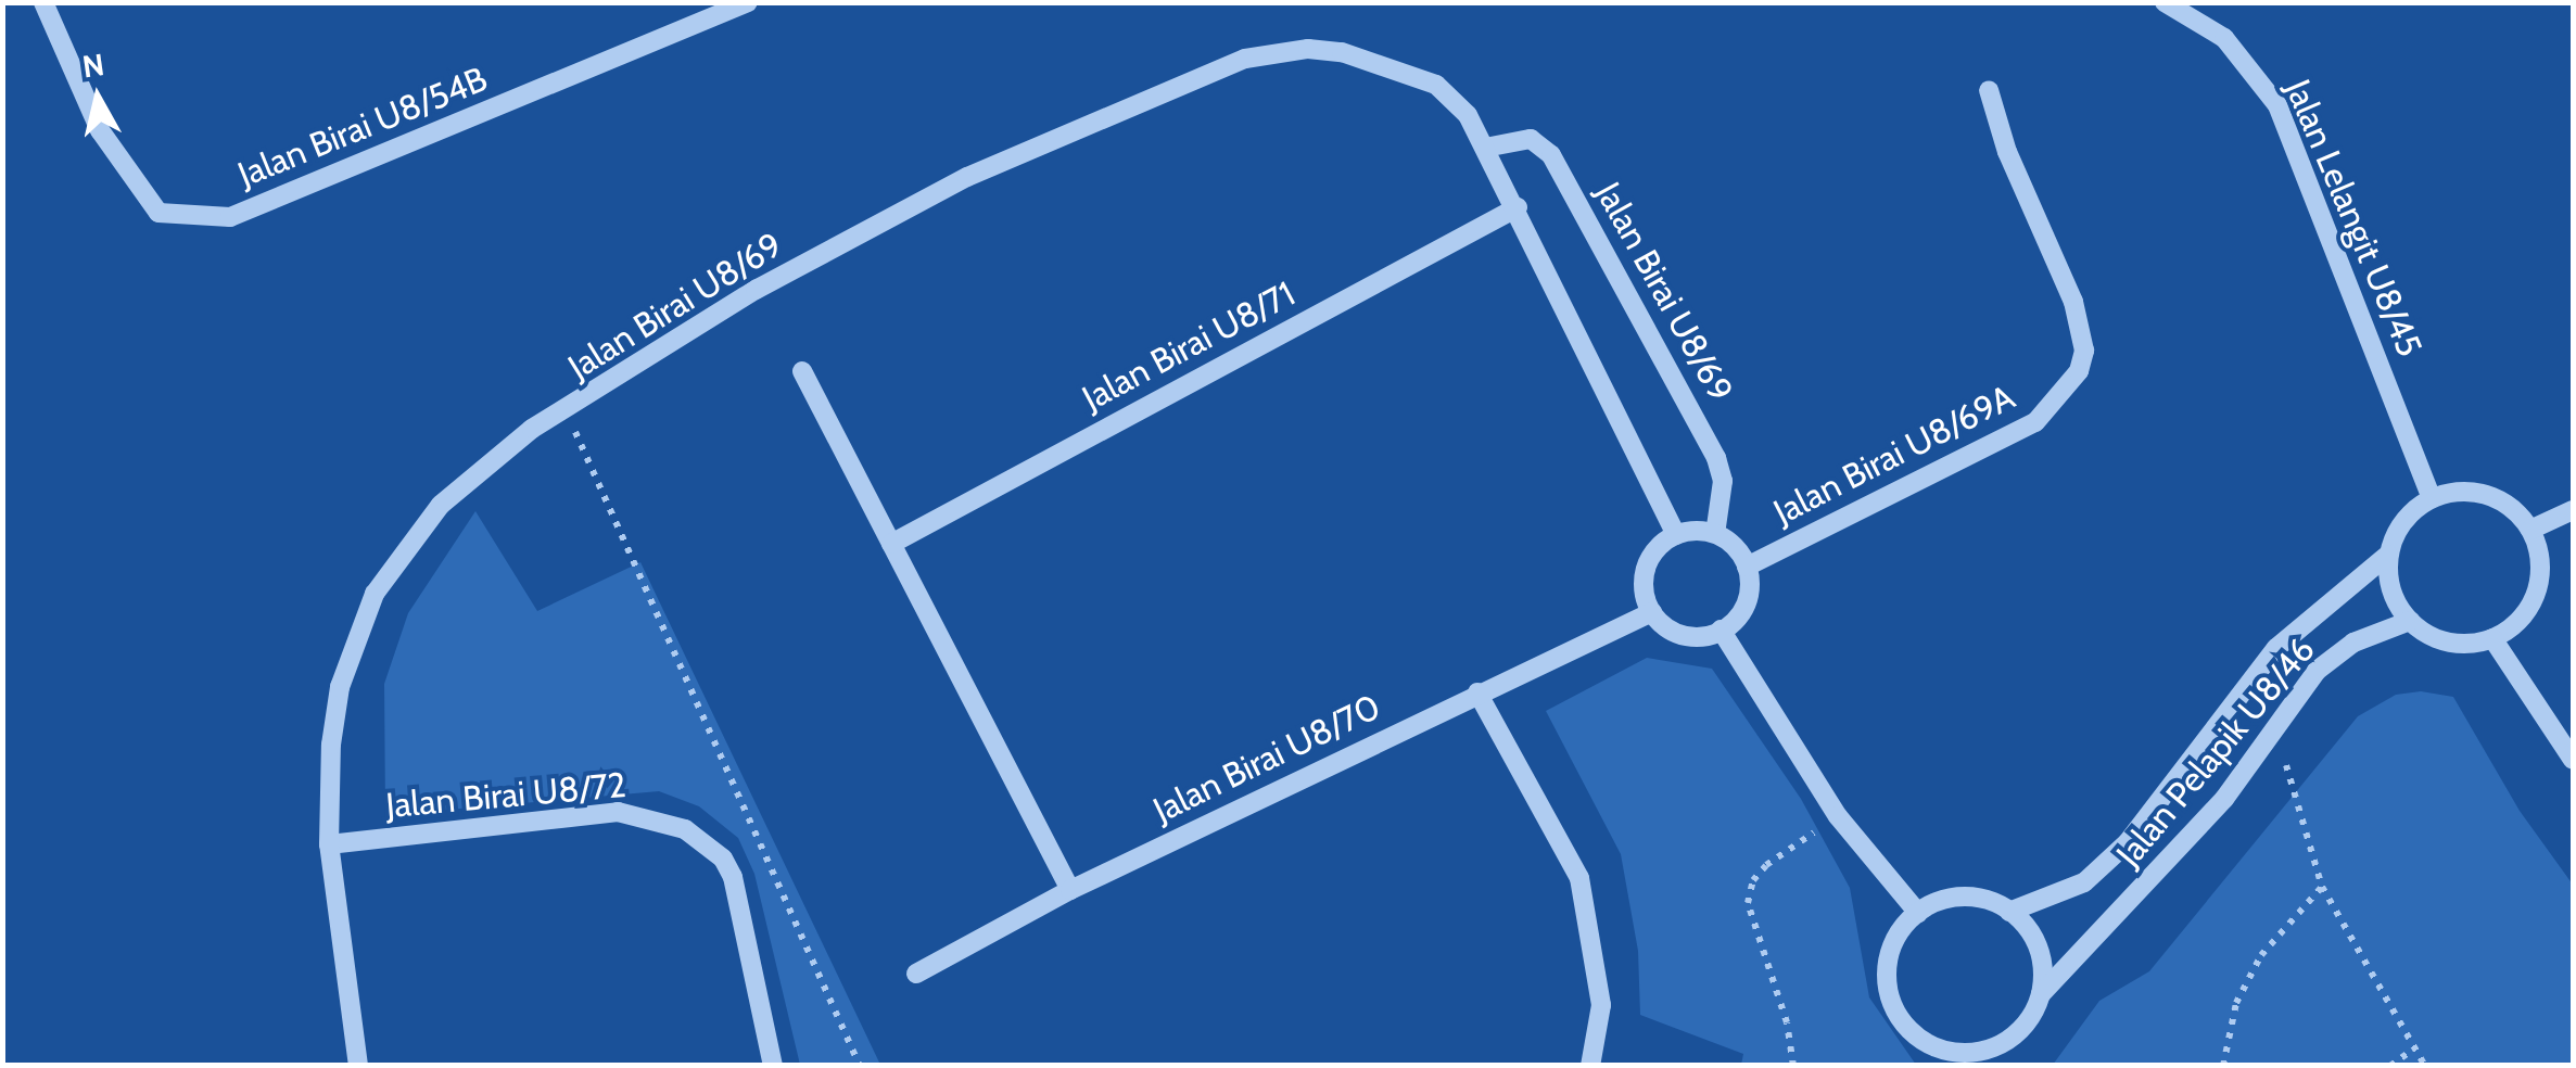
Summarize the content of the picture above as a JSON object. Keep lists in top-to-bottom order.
{
  "streets": {
    "street": [
      "Jalan Birai U8/54B",
      "Jalan Lelangit U8/45",
      "Jalan Birai U8/69",
      "Jalan Birai U8/71",
      "Jalan Birai U8/69A",
      "Jalan Pelapik U8/46",
      "Jalan Birai U8/70",
      "Jalan Birai U8/72"
    ]
  },
  "crossings": [
    ["Jalan Lelangit U8/45", "Jalan Pelapik U8/46"],
    ["Jalan Birai U8/69", "Jalan Birai U8/71"],
    ["Jalan Birai U8/69", "Jalan Birai U8/69A"],
    ["Jalan Birai U8/69", "Jalan Birai U8/70"],
    ["Jalan Birai U8/69", "Jalan Birai U8/72"],
    ["Jalan Birai U8/69A", "Jalan Birai U8/70"]
  ],
  "north": "top"
}
